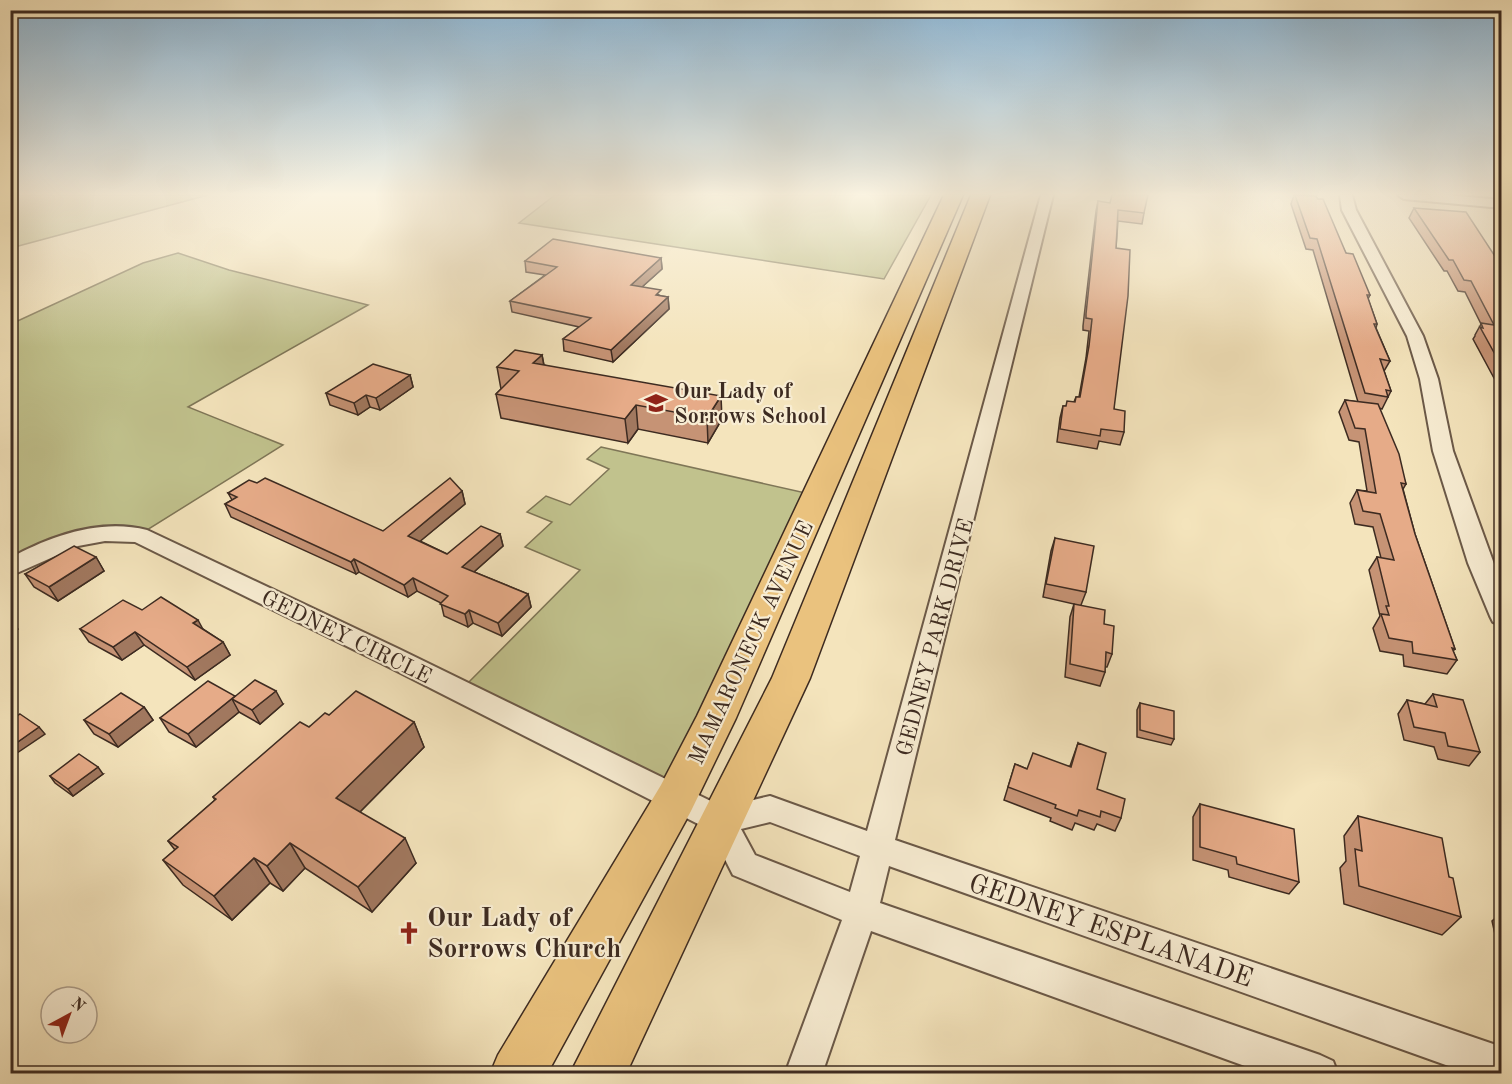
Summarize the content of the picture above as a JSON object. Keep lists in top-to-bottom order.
{
  "streets": {
    "main road": ["MAMARONECK AVENUE"],
    "street": ["GEDNEY CIRCLE", "GEDNEY PARK DRIVE", "GEDNEY ESPLANADE"]
  },
  "crossings": [
    ["GEDNEY CIRCLE", "MAMARONECK AVENUE"],
    ["GEDNEY CIRCLE", "GEDNEY ESPLANADE"],
    ["GEDNEY PARK DRIVE", "GEDNEY ESPLANADE"],
    ["MAMARONECK AVENUE", "GEDNEY ESPLANADE"]
  ],
  "places": {
    "school or university": ["Our Lady of Sorrows School"],
    "church": ["Our Lady of Sorrows Church"]
  },
  "north": "top right"
}
